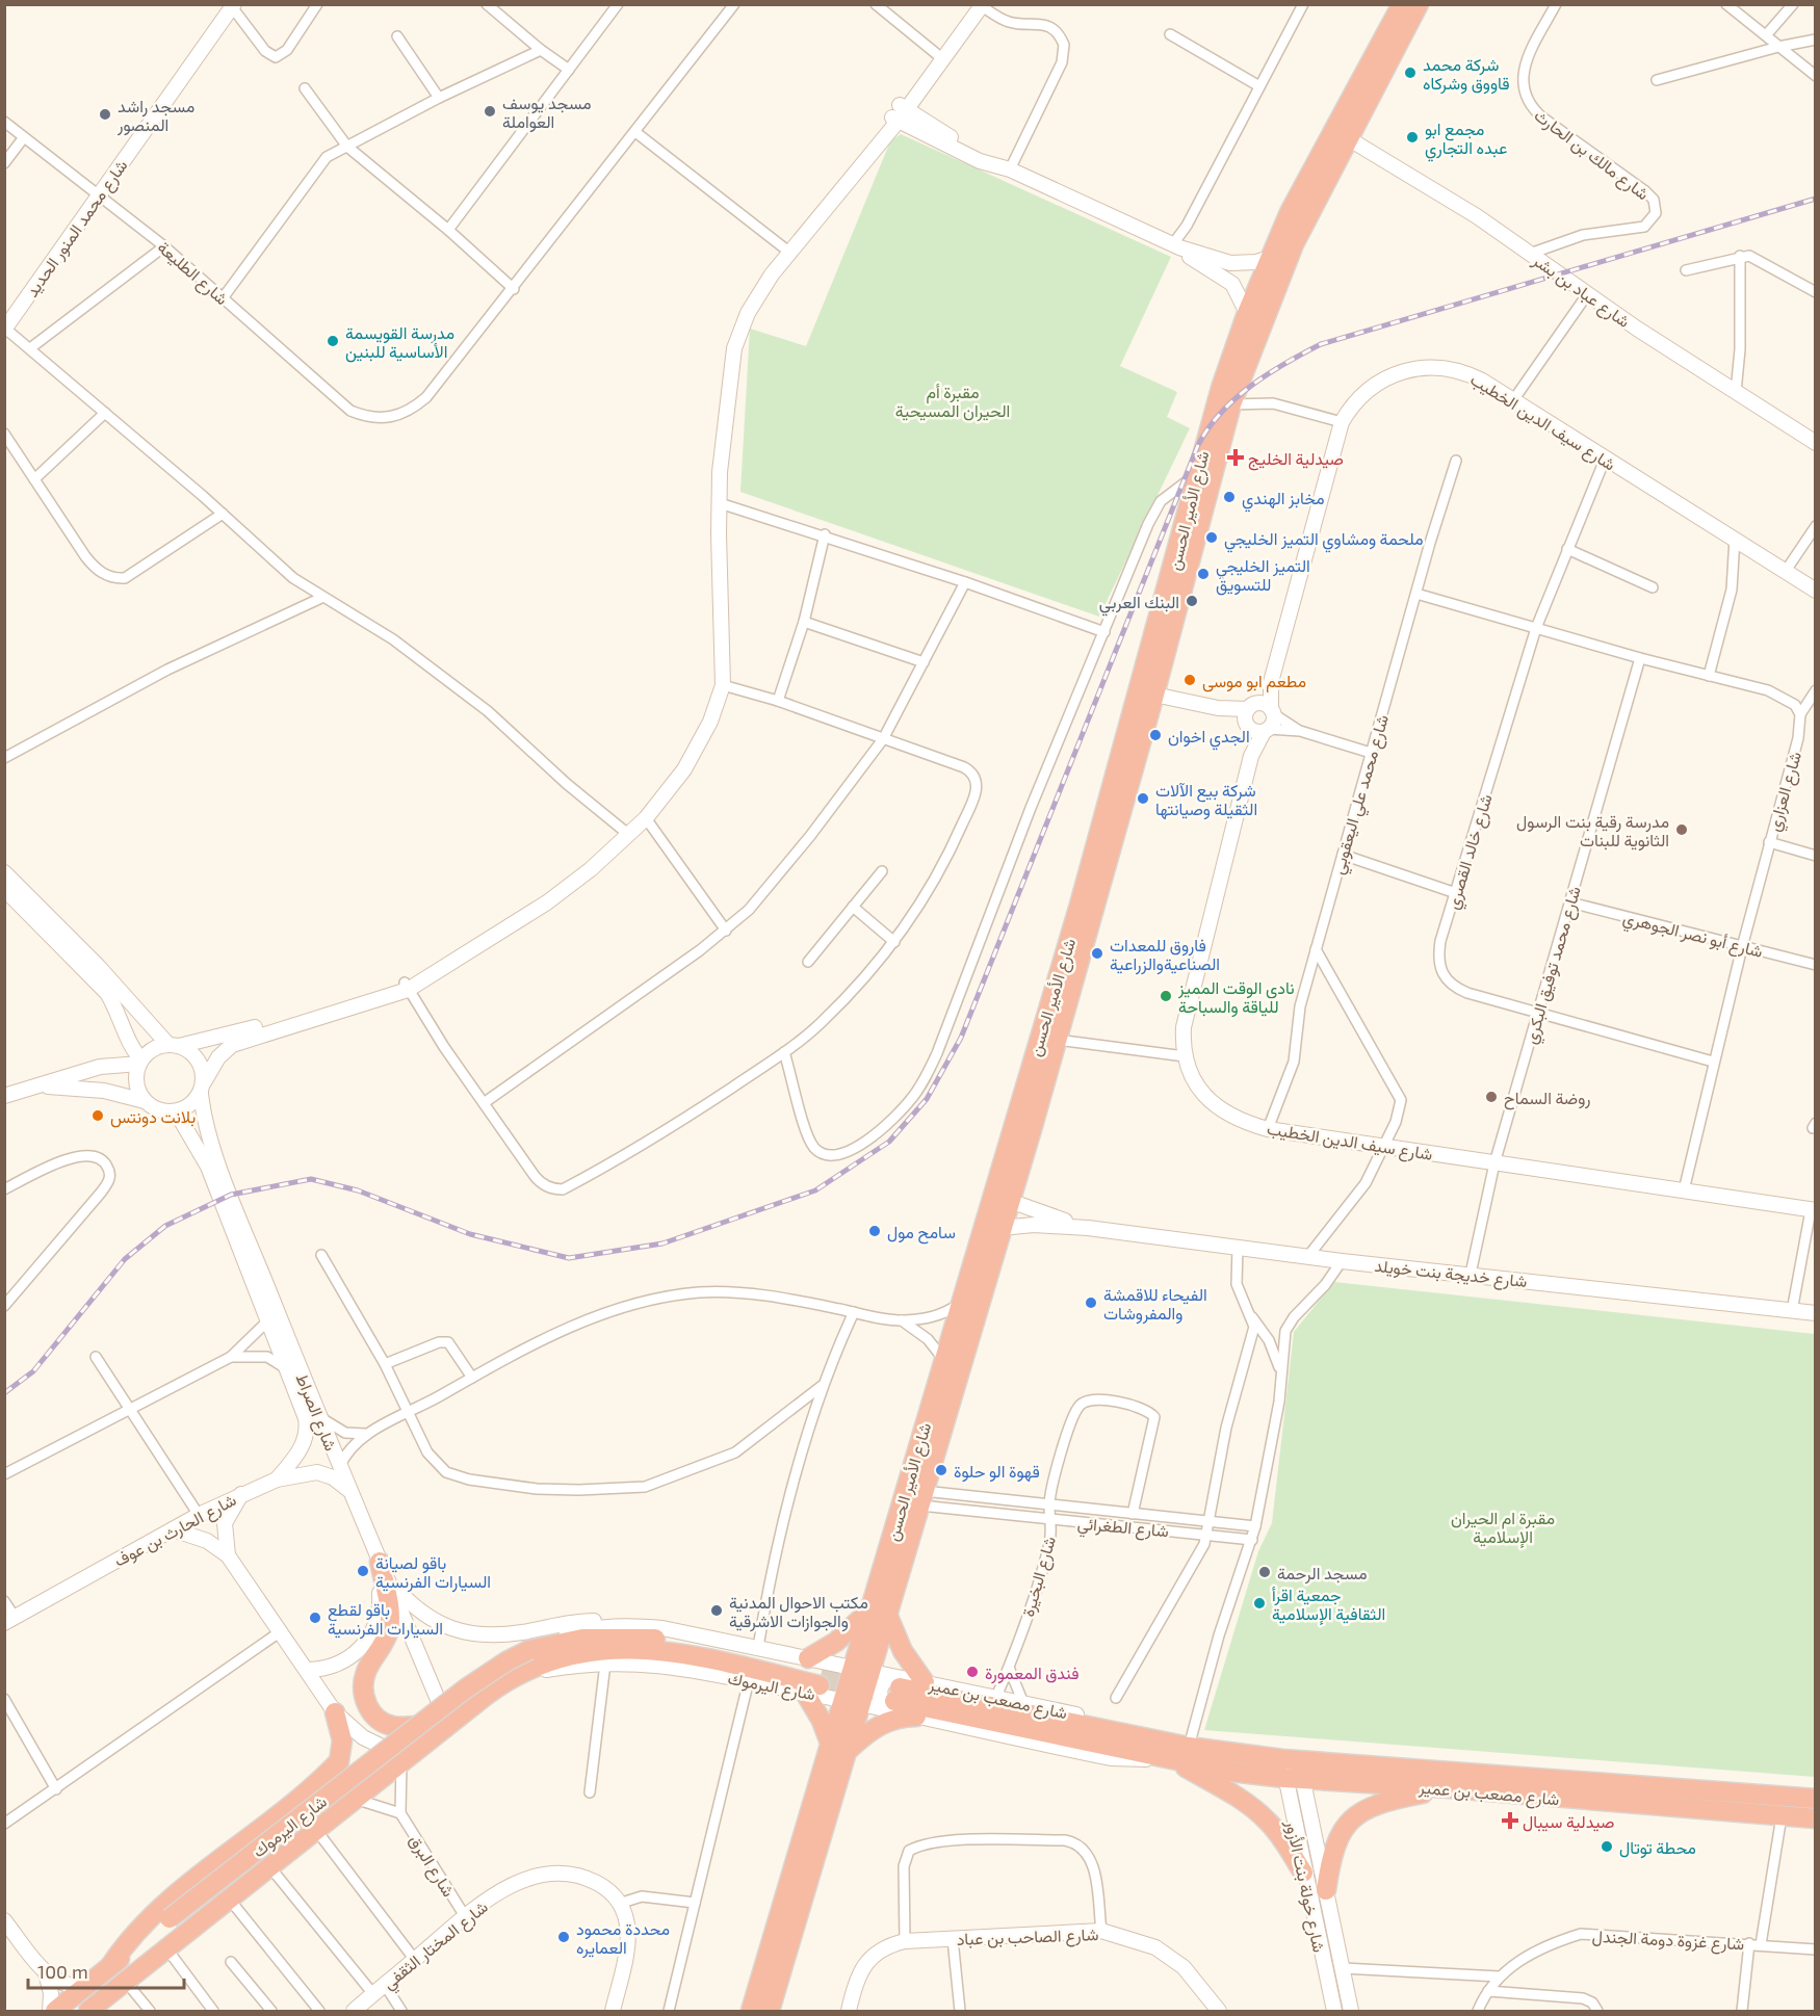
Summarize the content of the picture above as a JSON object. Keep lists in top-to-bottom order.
{
  "streets": {
    "highway": ["شارع الأمير الحسن", "شارع اليرموك", "شارع مصعب بن عمير"],
    "street": [
      "شارع مالك بن الحارث",
      "شارع محمد المنور الحديد",
      "شارع الطليعة",
      "شارع عباد بن بشر",
      "شارع سيف الدين الخطيب",
      "شارع العزاري",
      "شارع محمد علي اليعقوبي",
      "شارع خالد القصري",
      "شارع أبو نصر الجوهري",
      "شارع محمد توفيق البكري",
      "شارع خديجة بنت خويلد",
      "شارع الصراط",
      "شارع الطغرائي",
      "شارع الحارث بن عوف",
      "شارع البخيرة",
      "شارع البرق",
      "شارع خولة بنت الأزور",
      "شارع الصاحب بن عباد",
      "شارع غزوة دومة الجندل",
      "شارع المختار الثقفي"
    ]
  },
  "crossings": [
    ["شارع مالك بن الحارث", "شارع عباد بن بشر"],
    ["شارع محمد المنور الحديد", "شارع الطليعة"],
    ["شارع عباد بن بشر", "شارع الأمير الحسن"],
    ["شارع سيف الدين الخطيب", "شارع العزاري"],
    ["شارع سيف الدين الخطيب", "شارع محمد علي اليعقوبي"],
    ["شارع سيف الدين الخطيب", "شارع خالد القصري"],
    ["شارع سيف الدين الخطيب", "شارع محمد توفيق البكري"],
    ["شارع الأمير الحسن", "شارع خديجة بنت خويلد"],
    ["شارع الأمير الحسن", "شارع الطغرائي"],
    ["شارع الأمير الحسن", "شارع اليرموك"],
    ["شارع الأمير الحسن", "شارع مصعب بن عمير"],
    ["شارع العزاري", "شارع خالد القصري"],
    ["شارع العزاري", "شارع أبو نصر الجوهري"],
    ["شارع خالد القصري", "شارع محمد توفيق البكري"],
    ["شارع أبو نصر الجوهري", "شارع محمد توفيق البكري"],
    ["شارع محمد توفيق البكري", "شارع خديجة بنت خويلد"],
    ["شارع الصراط", "شارع الحارث بن عوف"],
    ["شارع الصراط", "شارع اليرموك"],
    ["شارع الطغرائي", "شارع البخيرة"],
    ["شارع البخيرة", "شارع مصعب بن عمير"],
    ["شارع اليرموك", "شارع مصعب بن عمير"],
    ["شارع مصعب بن عمير", "شارع خولة بنت الأزور"],
    ["شارع البرق", "شارع المختار الثقفي"]
  ],
  "parks": ["مقبرة أم الحيران المسيحية", "مقبرة ام الحيران الإسلامية"],
  "places": {
    "other": [
      "شركة محمد قاووق وشركاه",
      "مسجد يوسف العواملة",
      "مسجد راشد المنصور",
      "مجمع ابو عبده التجاري",
      "مدرسة القويسمة الأساسية للبنين",
      "مخابز الهندي",
      "ملحمة ومشاوي التميز الخليجي",
      "التميز الخليجي للتسويق",
      "البنك العربي",
      "مطعم ابو موسى",
      "الجدي اخوان",
      "شركة بيع الآلات الثقيلة وصيانتها",
      "مدرسة رقية بنت الرسول الثانوية للبنات",
      "فاروق للمعدات الصناعيةوالزراعية",
      "نادي الوقت المميز للياقة والسباحة",
      "روضة السماح",
      "بلانت دونتس",
      "سامح مول",
      "الفيحاء للاقمشة والمفروشات",
      "قهوة الو حلوة",
      "باقو لصيانة السيارات الفرنسية",
      "مسجد الرحمة",
      "جمعية اقرأ الثقافية الإسلامية",
      "مكتب الاحوال المدنية والجوازات الاشرقية",
      "باقو لقطع السيارات الفرنسية",
      "فندق المعمورة",
      "محطة توتال",
      "محددة محمود العمايره"
    ],
    "health": ["صيدلية الخليج", "صيدلية سيبال"]
  },
  "scale_bar": "100 m"
}
